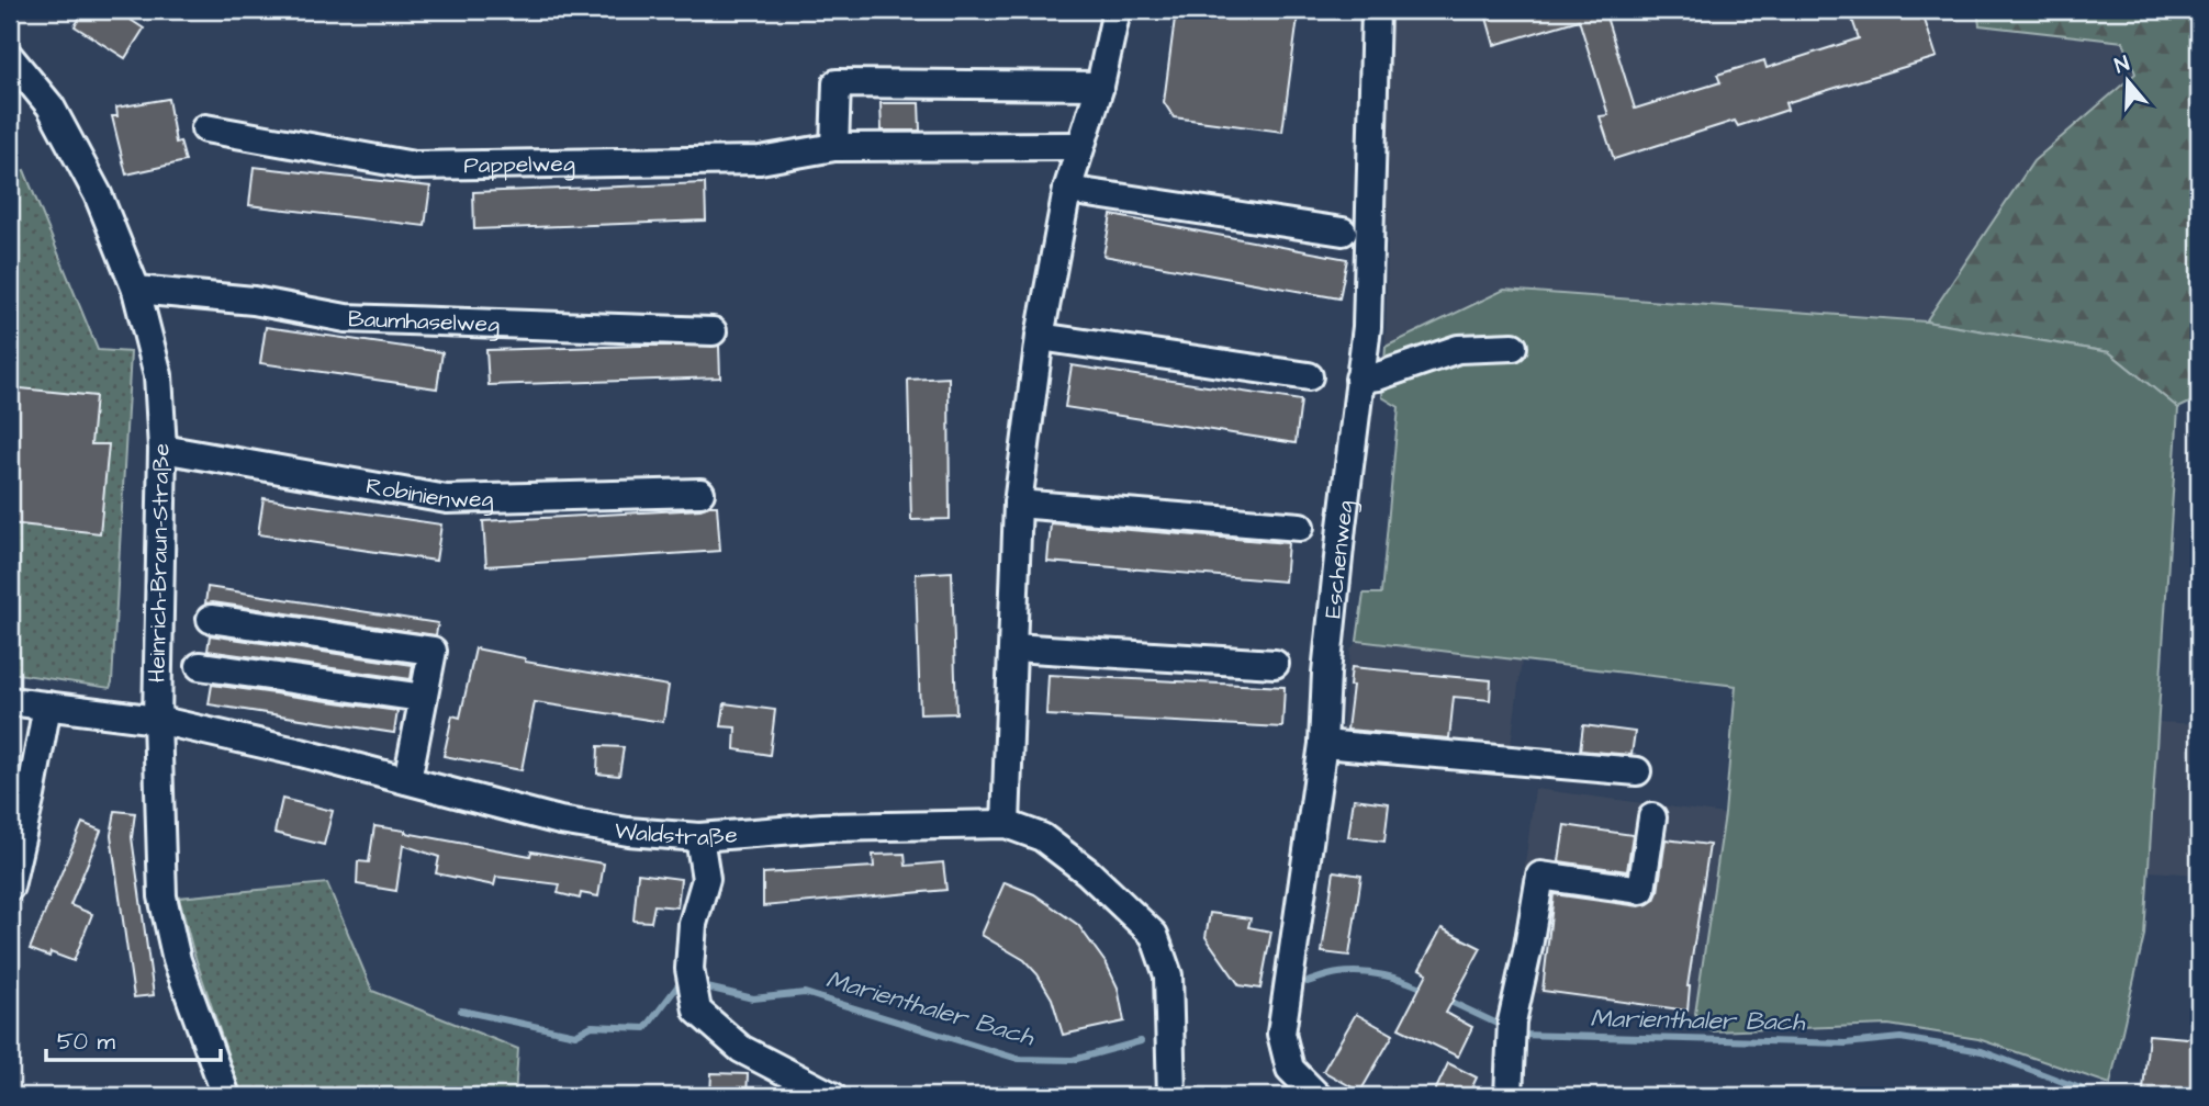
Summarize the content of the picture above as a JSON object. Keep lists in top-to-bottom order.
{
  "streets": {
    "street": [
      "Pappelweg",
      "Baumhaselweg",
      "Robinienweg",
      "Eschenweg",
      "Heinrich-Braun-Straße",
      "Waldstraße"
    ]
  },
  "crossings": [
    ["Baumhaselweg", "Heinrich-Braun-Straße"],
    ["Robinienweg", "Heinrich-Braun-Straße"],
    ["Heinrich-Braun-Straße", "Waldstraße"]
  ],
  "water": ["Marienthaler Bach"],
  "scale_bar": "50 m",
  "north": "top"
}
